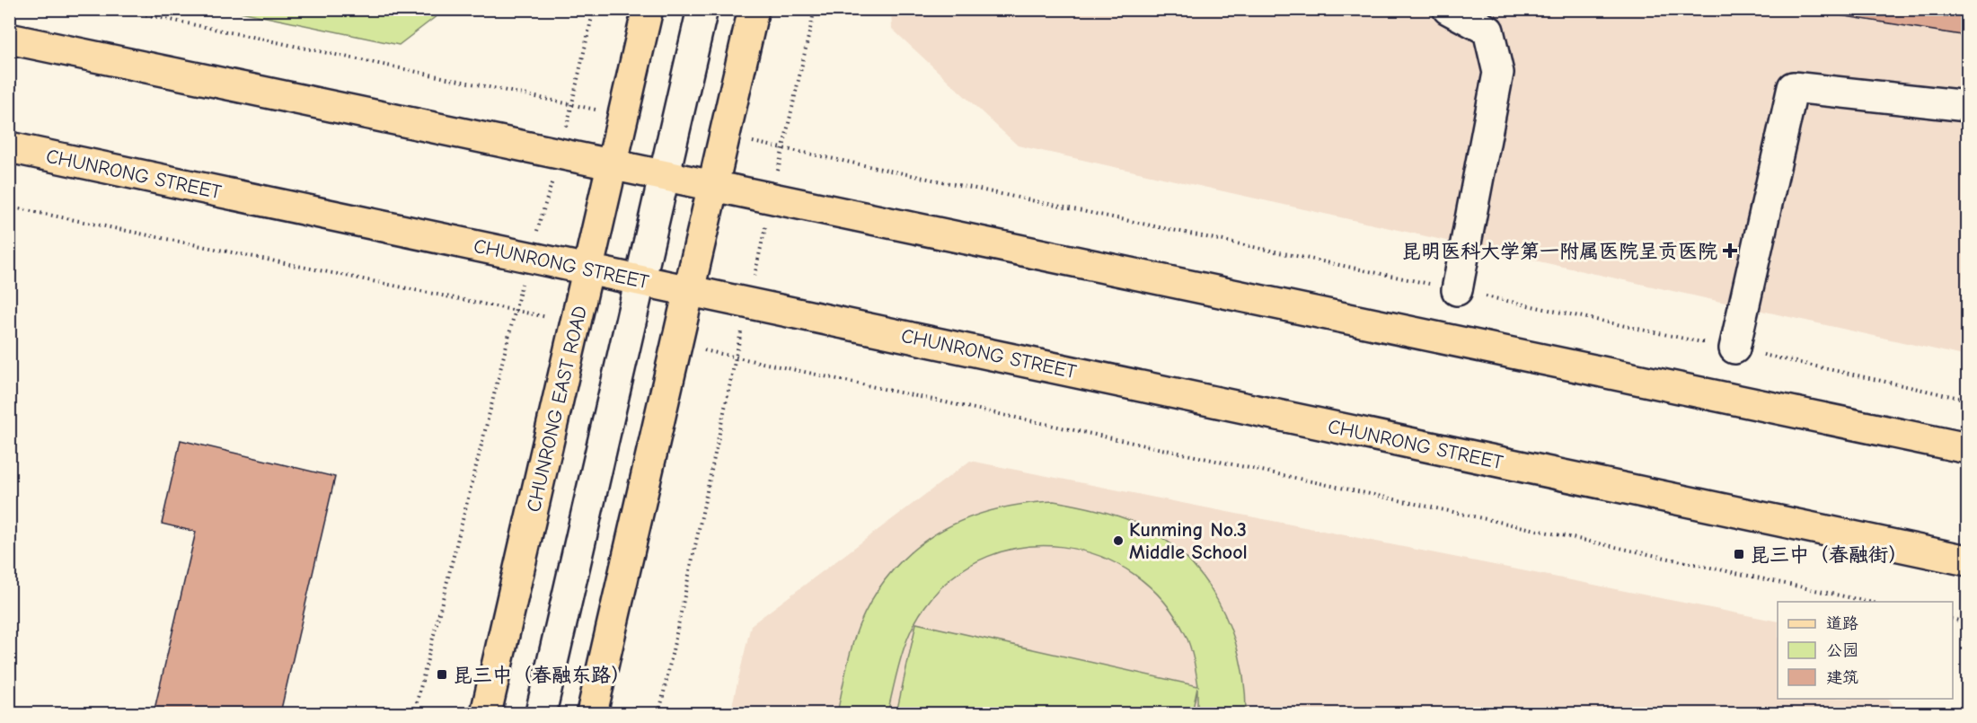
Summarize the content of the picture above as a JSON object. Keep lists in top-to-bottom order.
{
  "streets": {
    "main road": ["CHUNRONG STREET", "CHUNRONG EAST ROAD"]
  },
  "crossings": [
    ["CHUNRONG STREET", "CHUNRONG EAST ROAD"]
  ],
  "places": {
    "health": ["昆明医科大学第一附属医院呈贡医院"],
    "other": ["Kunming No.3 Middle School"],
    "transit": ["昆三中（春融街）", "昆三中（春融东路）"]
  },
  "legend": ["道路", "公园", "建筑"]
}
